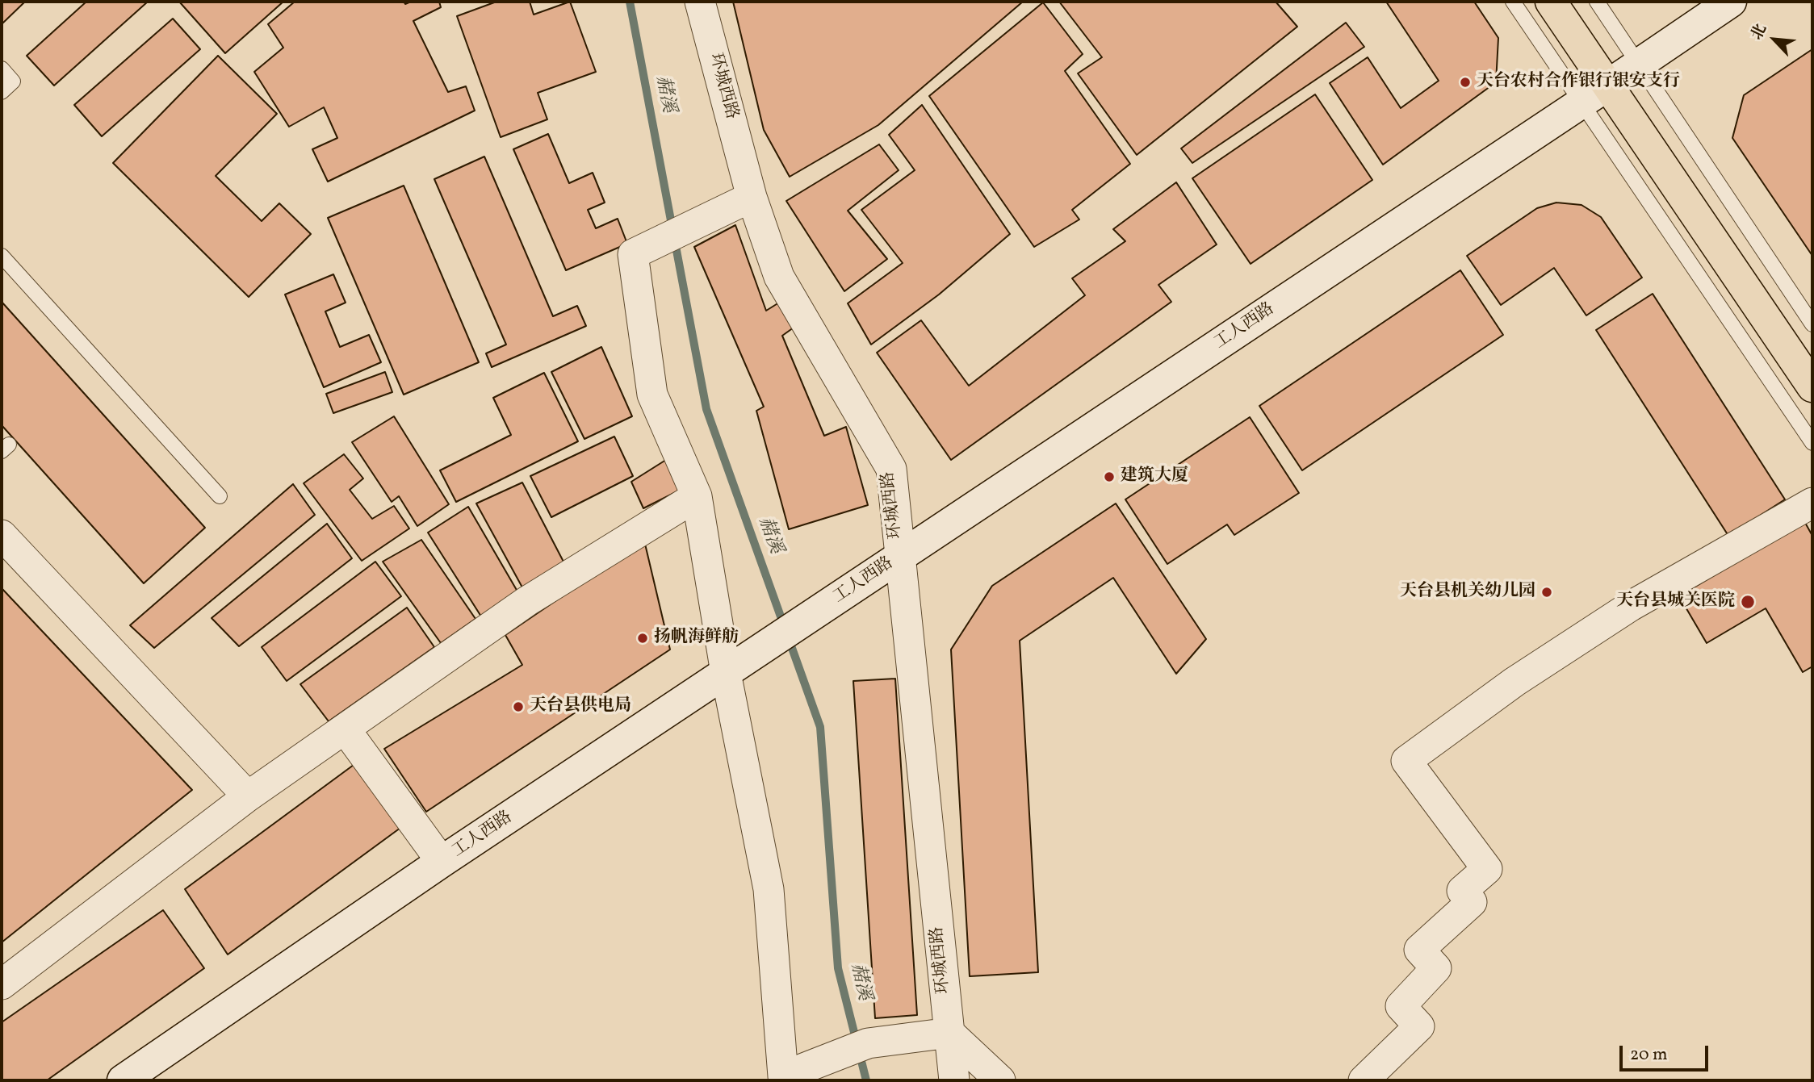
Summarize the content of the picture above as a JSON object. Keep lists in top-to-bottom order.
{
  "streets": {
    "main road": ["工人西路"],
    "street": ["环城西路"]
  },
  "crossings": [
    ["环城西路", "工人西路"]
  ],
  "water": ["赭溪"],
  "places": [
    "天台农村合作银行银安支行",
    "建筑大厦",
    "天台县机关幼儿园",
    "天台县城关医院",
    "扬帆海鲜舫",
    "天台县供电局"
  ],
  "scale_bar": "20 m",
  "north": "top left"
}
